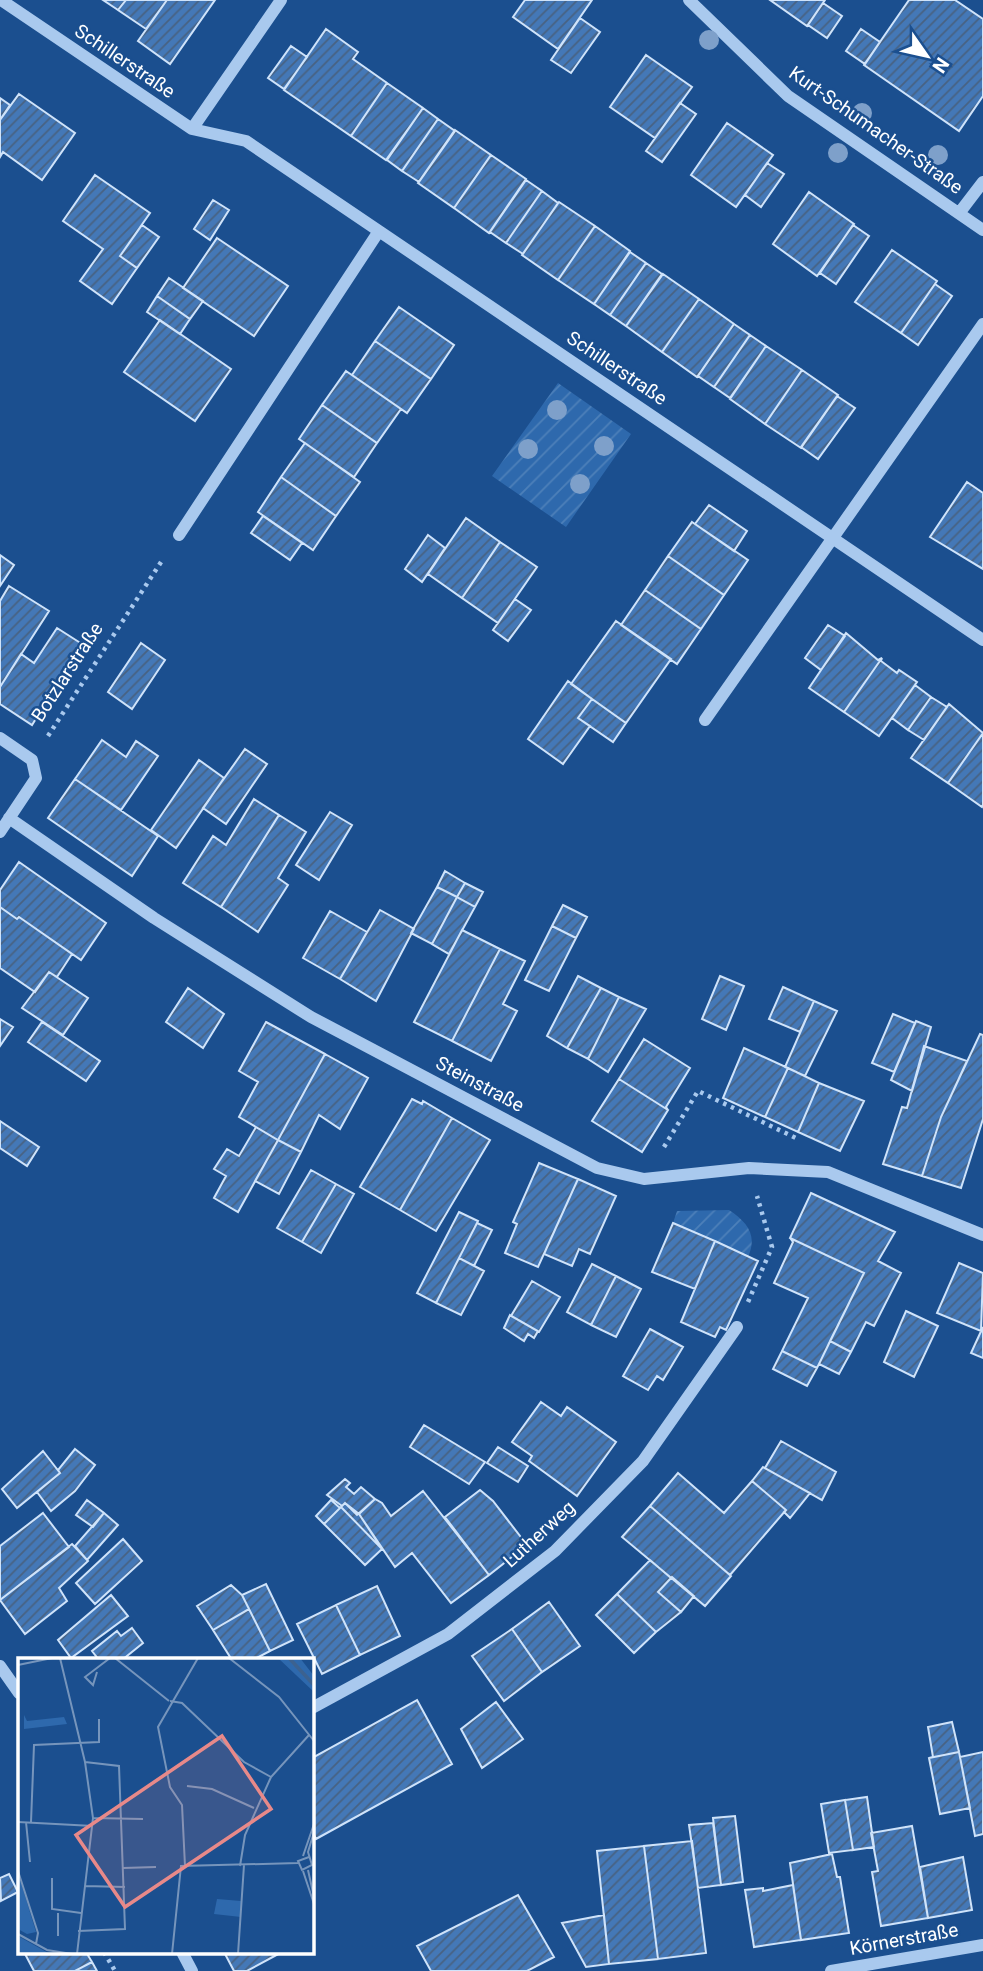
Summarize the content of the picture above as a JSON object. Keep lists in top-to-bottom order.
{
  "streets": {
    "street": [
      "Schillerstraße",
      "Kurt-Schumacher-Straße",
      "Steinstraße",
      "Lutherweg",
      "Körnerstraße"
    ],
    "path": ["Botzlarstraße"]
  },
  "north": "bottom right"
}
